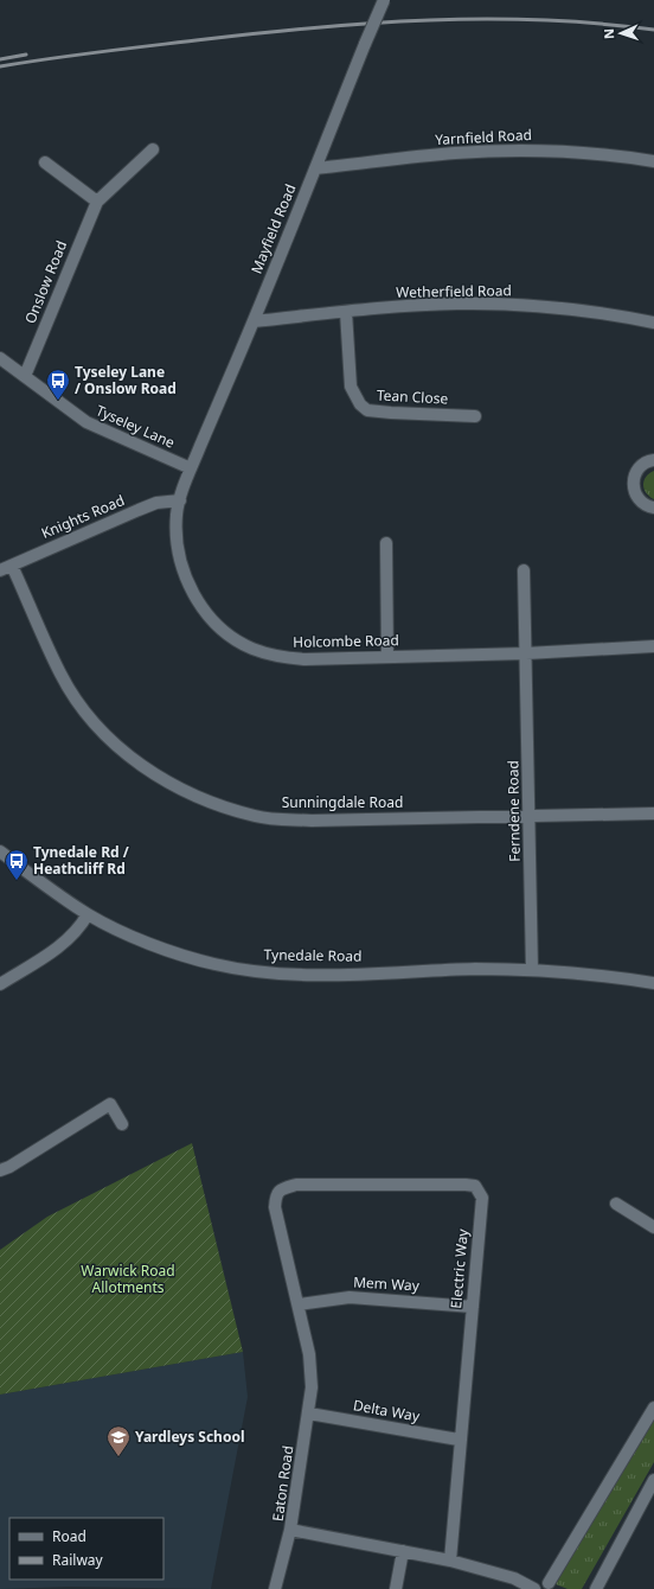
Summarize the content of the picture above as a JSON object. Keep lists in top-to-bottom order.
{
  "streets": {
    "street": [
      "Yarnfield Road",
      "Mayfield Road",
      "Onslow Road",
      "Wetherfield Road",
      "Tean Close",
      "Tyseley Lane",
      "Knights Road",
      "Holcombe Road",
      "Sunningdale Road",
      "Ferndene Road",
      "Tynedale Road",
      "Electric Way",
      "Mem Way",
      "Delta Way",
      "Eaton Road"
    ]
  },
  "crossings": [
    ["Yarnfield Road", "Mayfield Road"],
    ["Mayfield Road", "Wetherfield Road"],
    ["Mayfield Road", "Tyseley Lane"],
    ["Mayfield Road", "Holcombe Road"],
    ["Onslow Road", "Tyseley Lane"],
    ["Wetherfield Road", "Tean Close"],
    ["Tyseley Lane", "Holcombe Road"],
    ["Knights Road", "Holcombe Road"],
    ["Knights Road", "Sunningdale Road"],
    ["Holcombe Road", "Ferndene Road"],
    ["Sunningdale Road", "Ferndene Road"],
    ["Ferndene Road", "Tynedale Road"],
    ["Electric Way", "Mem Way"],
    ["Electric Way", "Delta Way"],
    ["Electric Way", "Eaton Road"],
    ["Mem Way", "Eaton Road"],
    ["Delta Way", "Eaton Road"]
  ],
  "parks": ["Warwick Road Allotments"],
  "places": {
    "bus stop": ["Tyseley Lane / Onslow Road", "Tynedale Rd / Heathcliff Rd"],
    "school or university": ["Yardleys School"]
  },
  "legend": ["Road", "Railway"],
  "north": "left"
}
